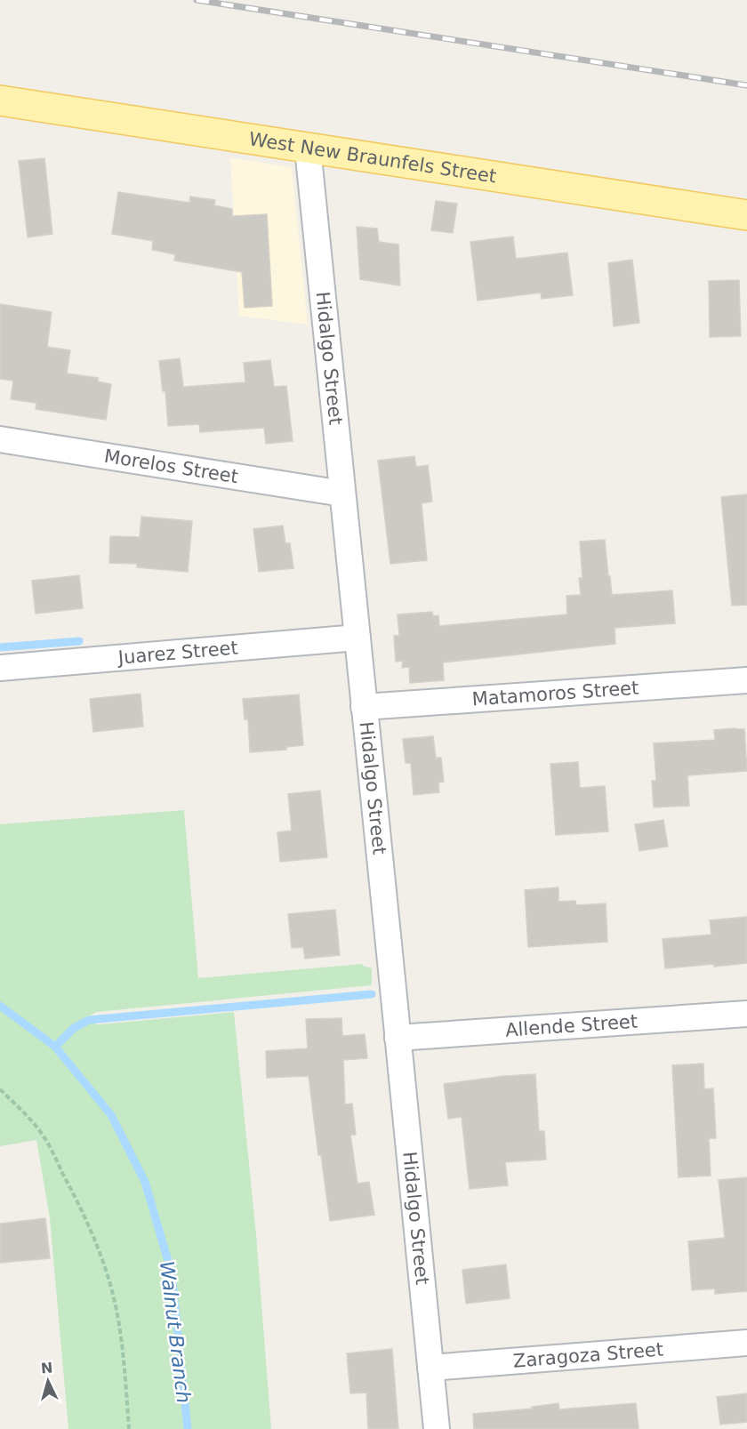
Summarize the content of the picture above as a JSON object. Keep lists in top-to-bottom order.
{
  "streets": {
    "main road": ["West New Braunfels Street"],
    "street": [
      "Hidalgo Street",
      "Morelos Street",
      "Juarez Street",
      "Matamoros Street",
      "Allende Street",
      "Zaragoza Street"
    ]
  },
  "crossings": [
    ["West New Braunfels Street", "Hidalgo Street"],
    ["Hidalgo Street", "Morelos Street"],
    ["Hidalgo Street", "Juarez Street"],
    ["Hidalgo Street", "Matamoros Street"],
    ["Hidalgo Street", "Allende Street"],
    ["Hidalgo Street", "Zaragoza Street"]
  ],
  "water": ["Walnut Branch"],
  "north": "top"
}
